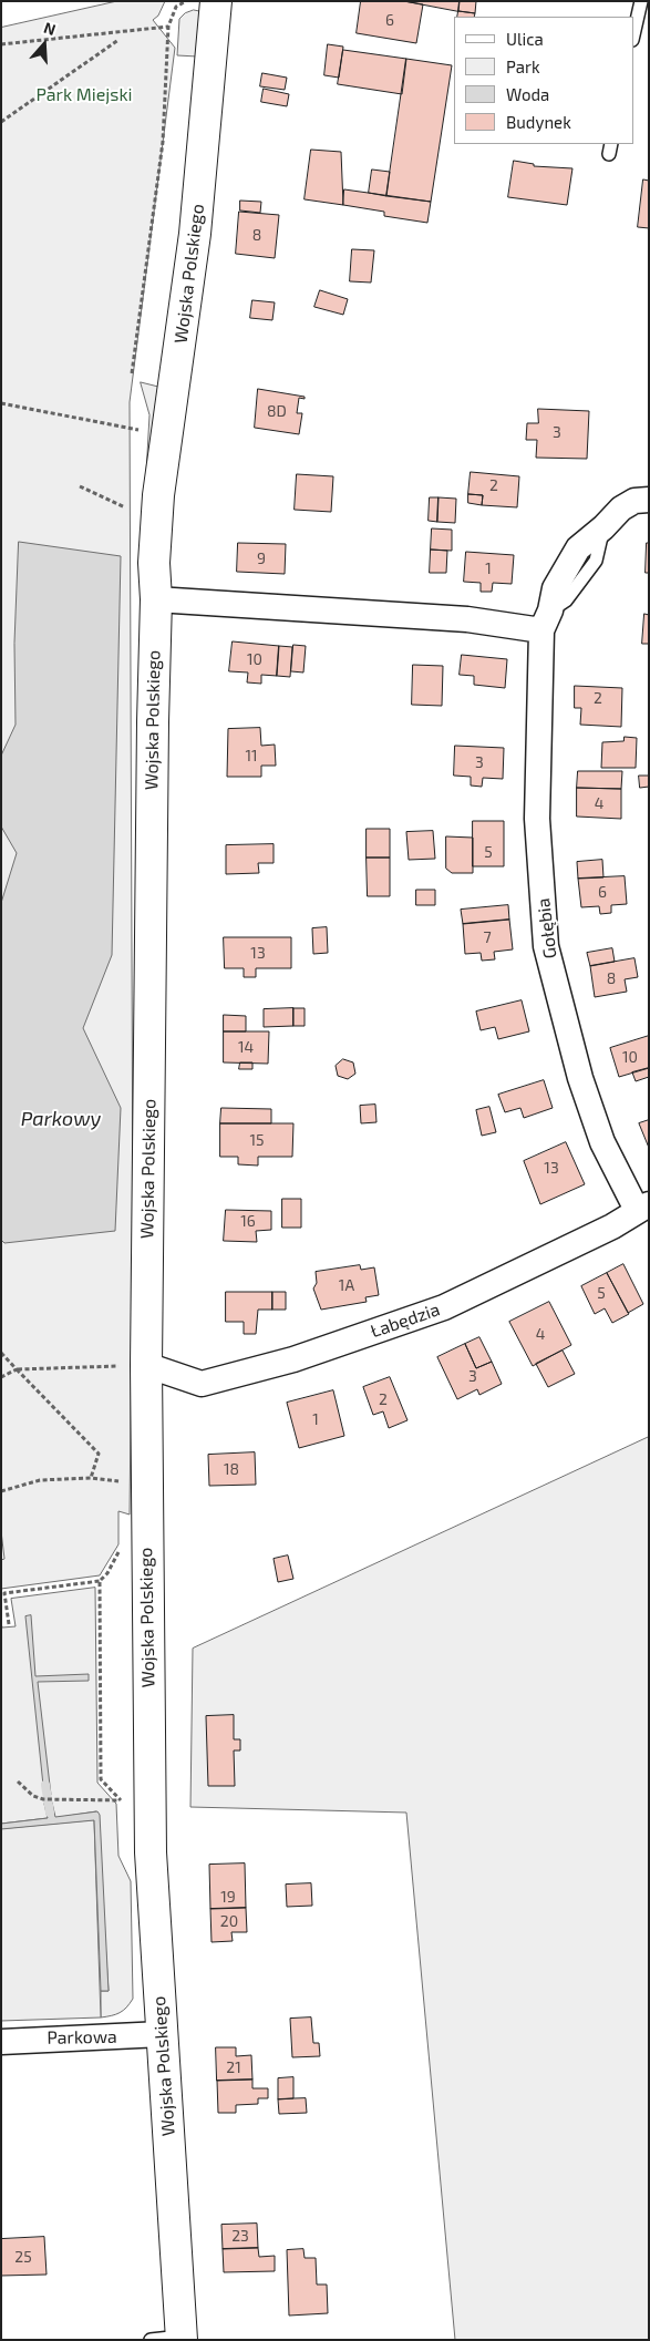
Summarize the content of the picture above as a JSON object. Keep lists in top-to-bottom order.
{
  "streets": {
    "street": [
      "Wojska Polskiego",
      "Gołębia",
      "Łabędzia",
      "Parkowa"
    ]
  },
  "crossings": [
    ["Wojska Polskiego", "Łabędzia"],
    ["Wojska Polskiego", "Parkowa"],
    ["Gołębia", "Łabędzia"]
  ],
  "water": ["Parkowy"],
  "parks": ["Park Miejski"],
  "house_numbers": [
    "6",
    "8",
    "8D",
    "3",
    "2",
    "9",
    "1",
    "10",
    "2",
    "11",
    "3",
    "4",
    "5",
    "6",
    "7",
    "13",
    "8",
    "14",
    "10",
    "15",
    "13",
    "16",
    "1A",
    "5",
    "4",
    "3",
    "2",
    "1",
    "18",
    "19",
    "20",
    "21",
    "23",
    "25"
  ],
  "legend": [
    "Ulica",
    "Park",
    "Woda",
    "Budynek"
  ],
  "north": "top"
}
